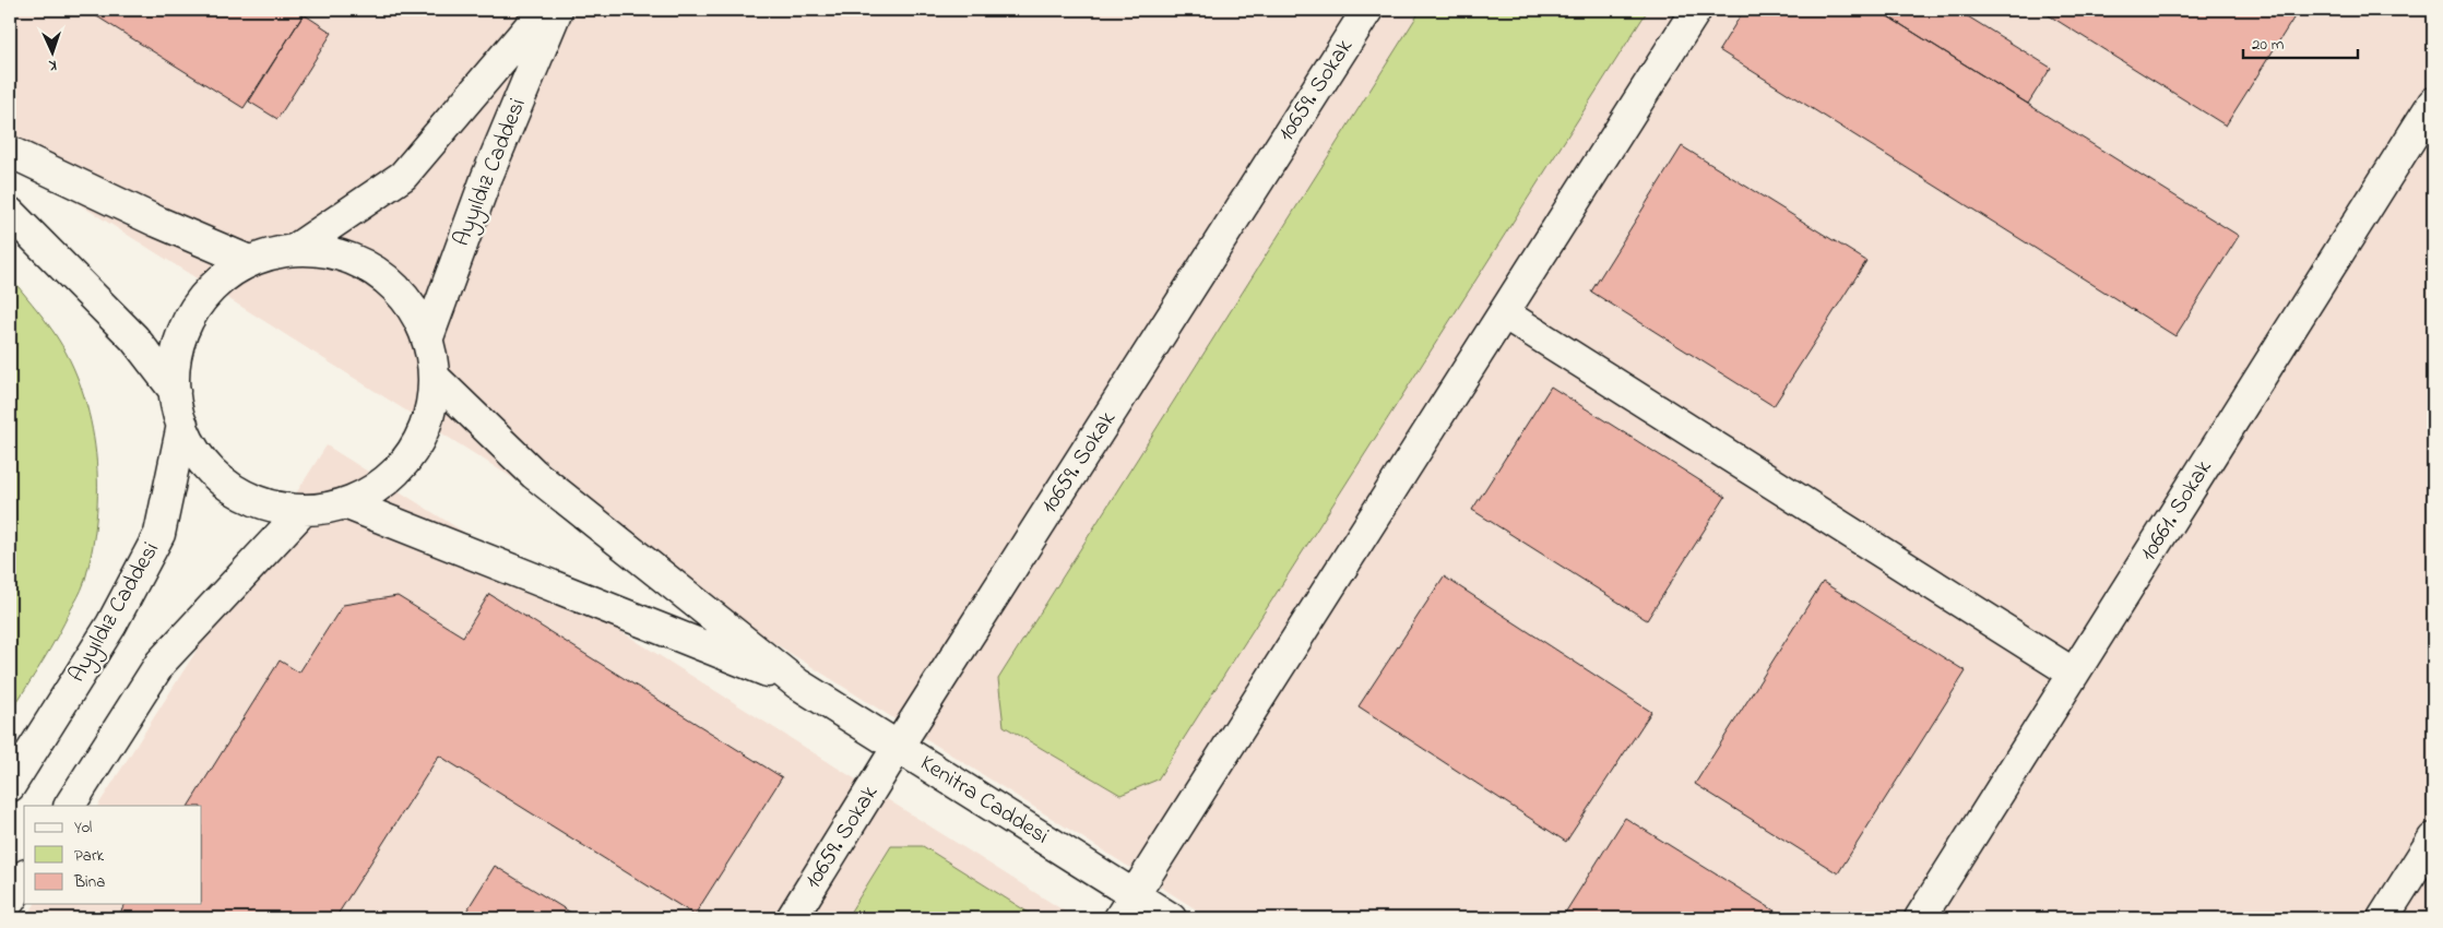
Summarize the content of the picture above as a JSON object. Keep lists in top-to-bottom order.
{
  "streets": {
    "street": [
      "10659. Sokak",
      "Ayyıldız Caddesi",
      "10661. Sokak",
      "Kenitra Caddesi"
    ]
  },
  "crossings": [
    ["10659. Sokak", "Kenitra Caddesi"]
  ],
  "legend": ["Yol", "Park", "Bina"],
  "scale_bar": "20 m",
  "north": "bottom"
}
